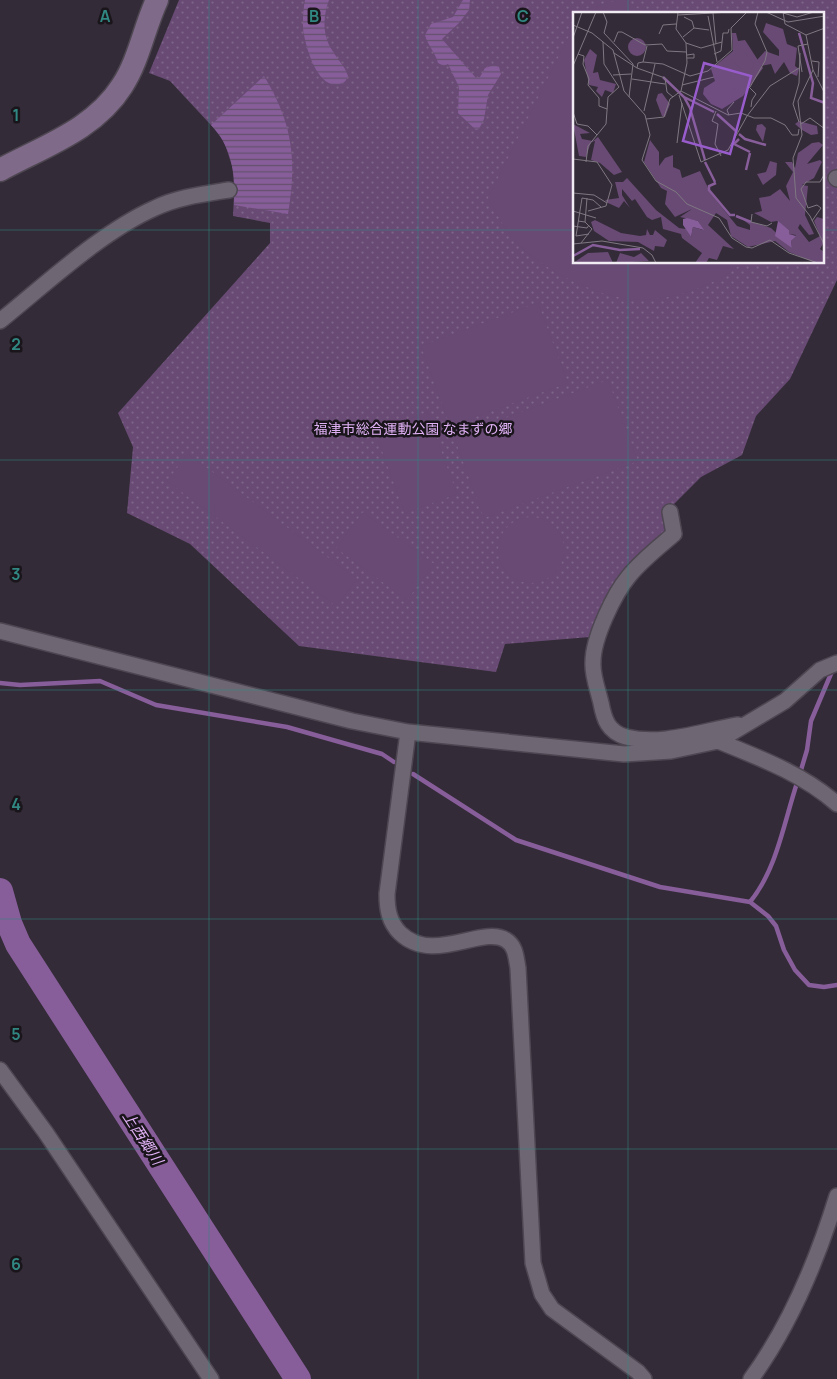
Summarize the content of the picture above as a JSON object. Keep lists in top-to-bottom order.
{
  "water": ["上西郷川"],
  "parks": ["福津市総合運動公園 なまずの郷"],
  "grid": {
    "columns": ["A", "B", "C"],
    "rows": [
      "1",
      "2",
      "3",
      "4",
      "5",
      "6"
    ]
  }
}
